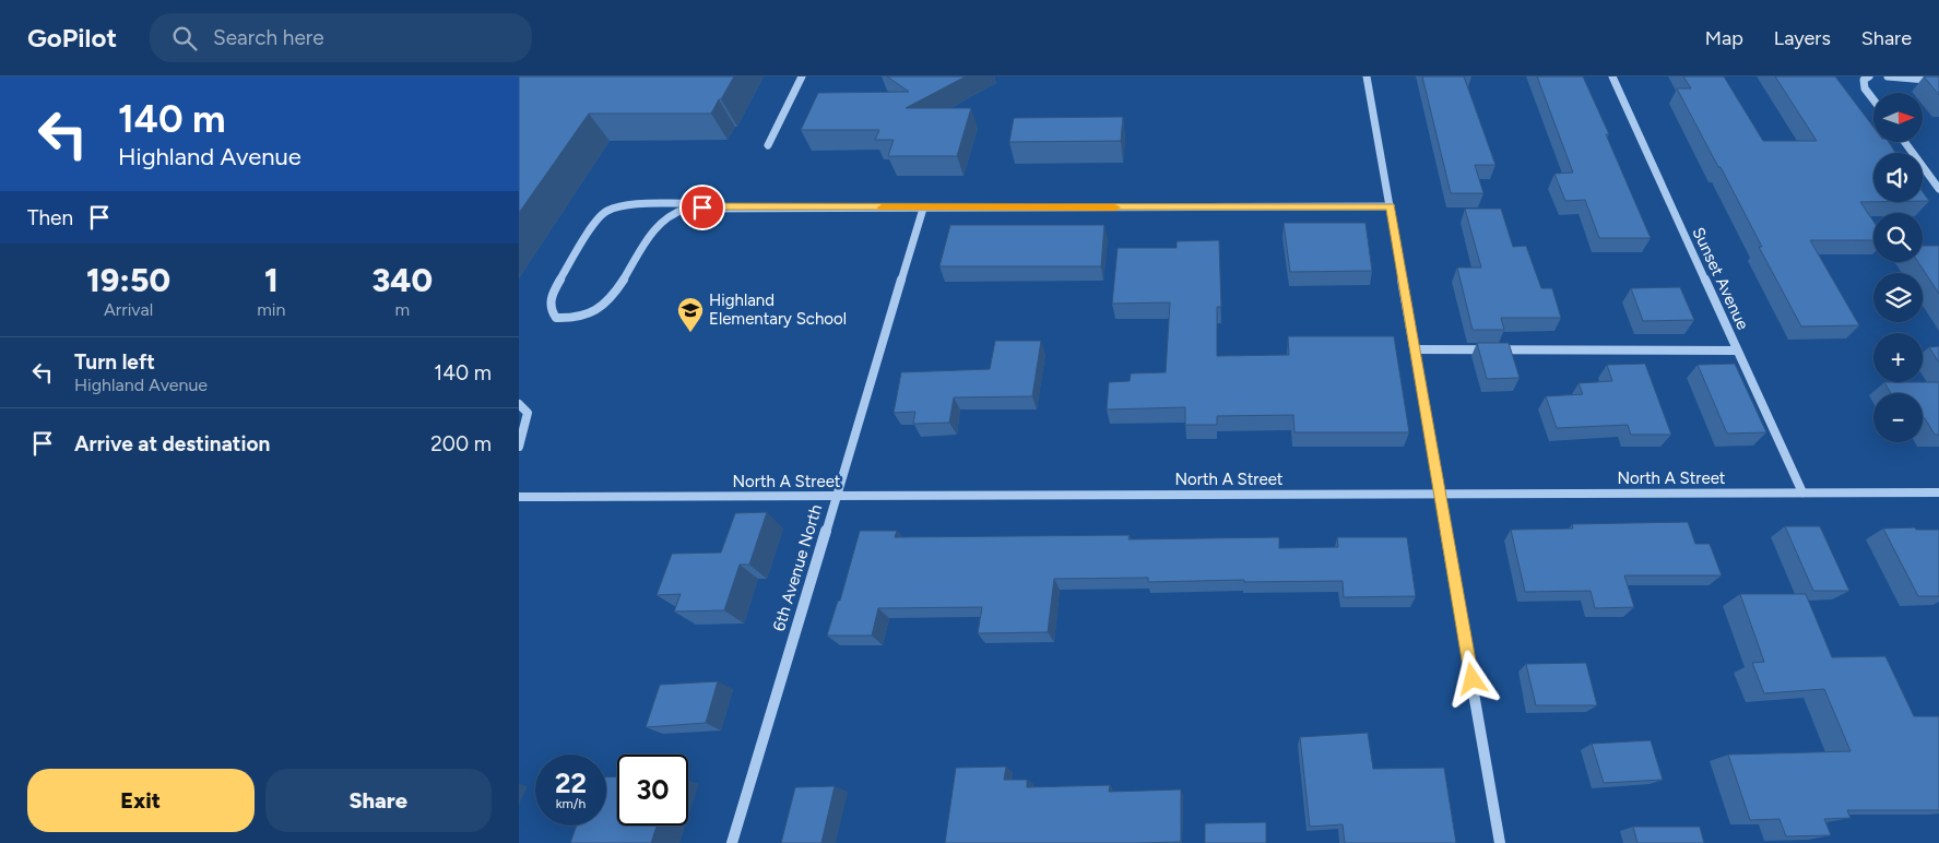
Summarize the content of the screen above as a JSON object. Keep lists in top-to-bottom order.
{
  "streets": {
    "street": ["Sunset Avenue", "North A Street", "6th Avenue North"]
  },
  "crossings": [
    ["Sunset Avenue", "North A Street"],
    ["North A Street", "6th Avenue North"]
  ],
  "places": {
    "school or university": ["Highland Elementary School"]
  },
  "north": "right",
  "page": {
    "header": "GoPilot",
    "search": "Search here",
    "nav": ["Map", "Layers", "Share"],
    "turn": ["140 m", "Highland Avenue"],
    "map_buttons": ["+", "−"],
    "then": "Then",
    "eta": [
      "19:50",
      "Arrival",
      "1",
      "min",
      "340",
      "m"
    ],
    "list": [
      {
        "name": "Turn left",
        "note": "Highland Avenue",
        "value": "140 m"
      },
      {
        "name": "Arrive at destination",
        "value": "200 m"
      }
    ],
    "speed": "22 km/h",
    "limit": "30",
    "buttons": ["Exit", "Share"]
  }
}
